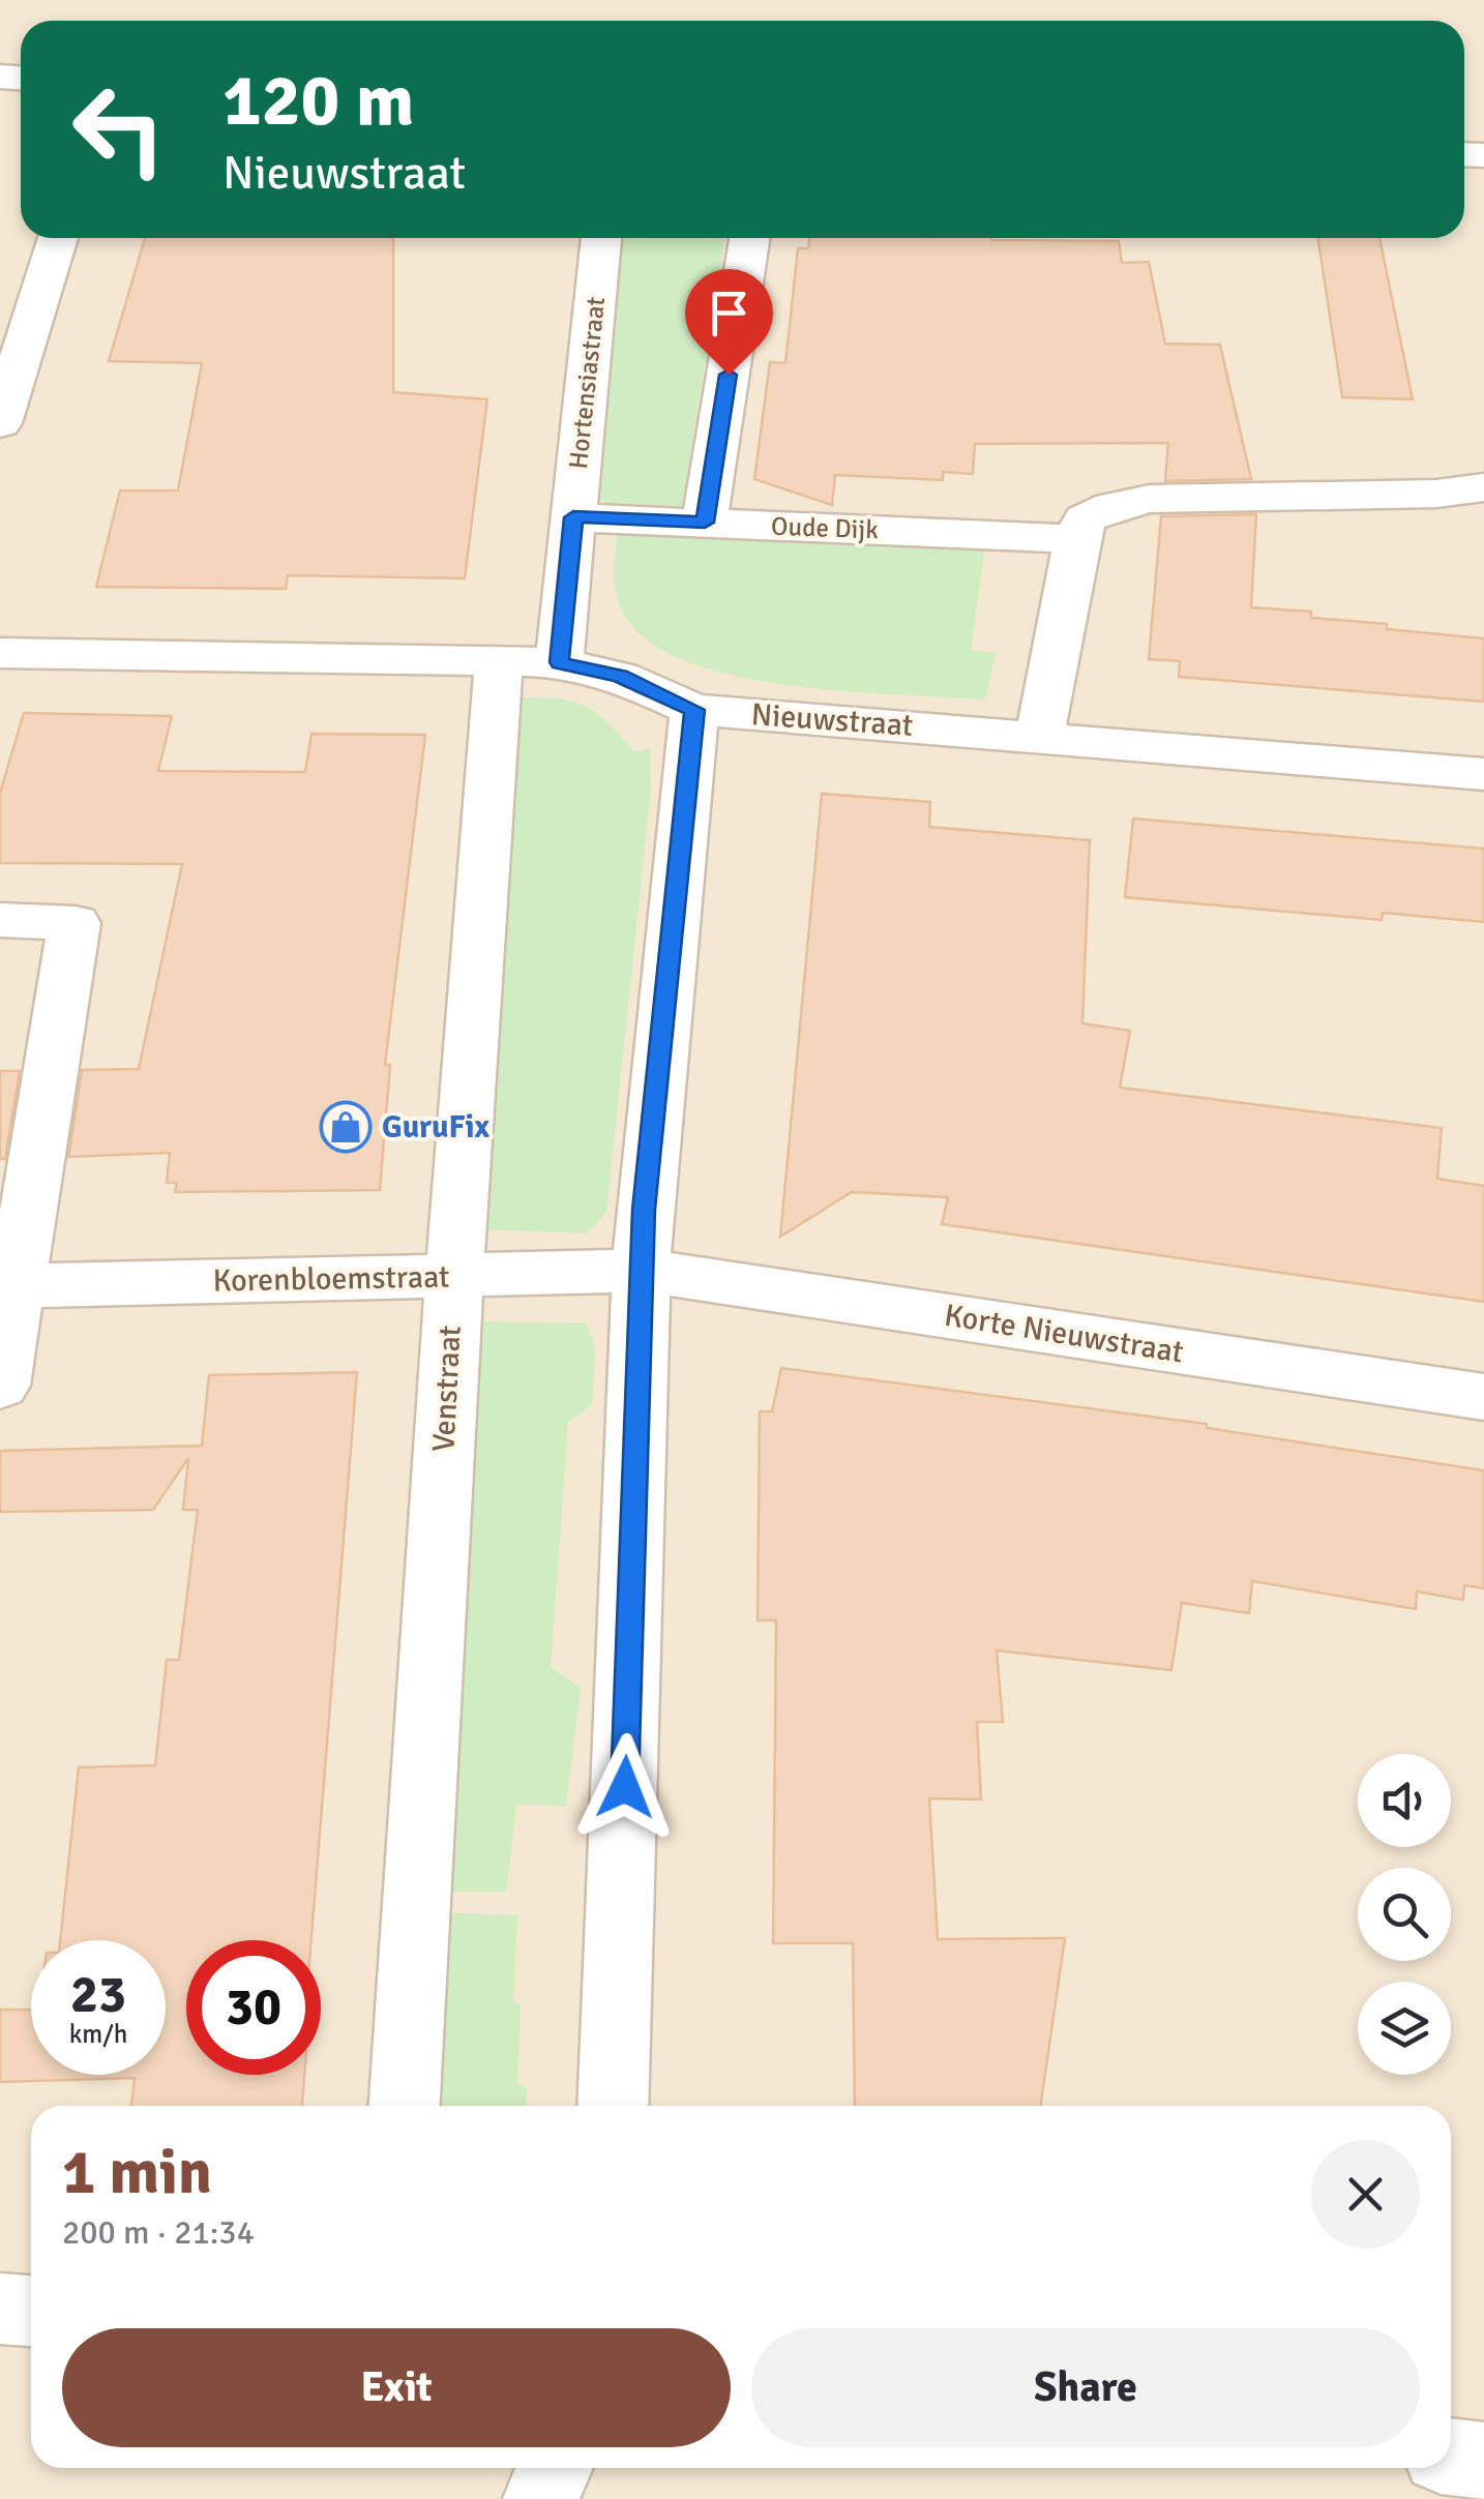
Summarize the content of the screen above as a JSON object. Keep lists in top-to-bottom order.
{
  "streets": {
    "street": [
      "Hortensiastraat",
      "Oude Dijk",
      "Nieuwstraat",
      "Korenbloemstraat",
      "Korte Nieuwstraat",
      "Venstraat"
    ]
  },
  "crossings": [
    ["Hortensiastraat", "Oude Dijk"],
    ["Hortensiastraat", "Nieuwstraat"],
    ["Nieuwstraat", "Venstraat"],
    ["Korenbloemstraat", "Korte Nieuwstraat"],
    ["Korenbloemstraat", "Venstraat"]
  ],
  "places": {
    "shop": ["GuruFix"]
  },
  "page": {
    "turn": ["120 m", "Nieuwstraat"],
    "speed": "23 km/h",
    "limit": "30",
    "heading": ["1 min", "200 m · 21:34"],
    "buttons": ["Exit", "Share"]
  }
}
